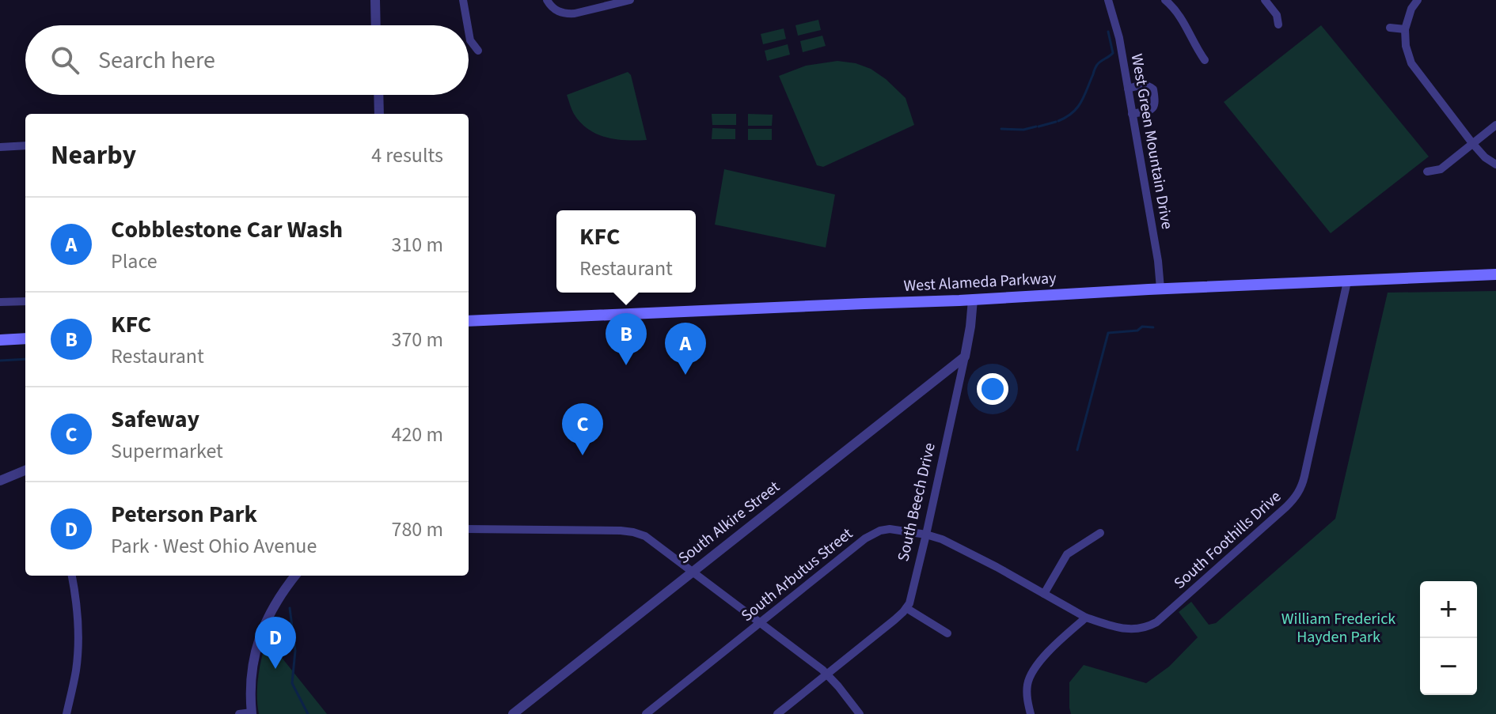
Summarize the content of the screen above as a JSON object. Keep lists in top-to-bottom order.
{
  "streets": {
    "main road": ["West Alameda Parkway"],
    "street": [
      "West Green Mountain Drive",
      "South Beech Drive",
      "South Alkire Street",
      "South Foothills Drive",
      "South Arbutus Street"
    ]
  },
  "crossings": [
    ["West Green Mountain Drive", "West Alameda Parkway"],
    ["West Alameda Parkway", "South Beech Drive"],
    ["West Alameda Parkway", "South Foothills Drive"],
    ["South Beech Drive", "South Alkire Street"],
    ["South Beech Drive", "South Arbutus Street"],
    ["South Foothills Drive", "South Arbutus Street"]
  ],
  "parks": ["William Frederick Hayden Park"],
  "page": {
    "search": "Search here",
    "heading": ["Nearby", "4 results"],
    "list": [
      {
        "mark": "A",
        "name": "Cobblestone Car Wash",
        "note": "Place",
        "value": "310 m"
      },
      {
        "mark": "B",
        "name": "KFC",
        "note": "Restaurant",
        "value": "370 m"
      },
      {
        "mark": "C",
        "name": "Safeway",
        "note": "Supermarket",
        "value": "420 m"
      },
      {
        "mark": "D",
        "name": "Peterson Park",
        "note": "Park · West Ohio Avenue",
        "value": "780 m"
      }
    ],
    "popup": ["KFC", "Restaurant"],
    "pins": [
      "B",
      "A",
      "C",
      "D"
    ],
    "map_buttons": ["+", "−"]
  }
}
